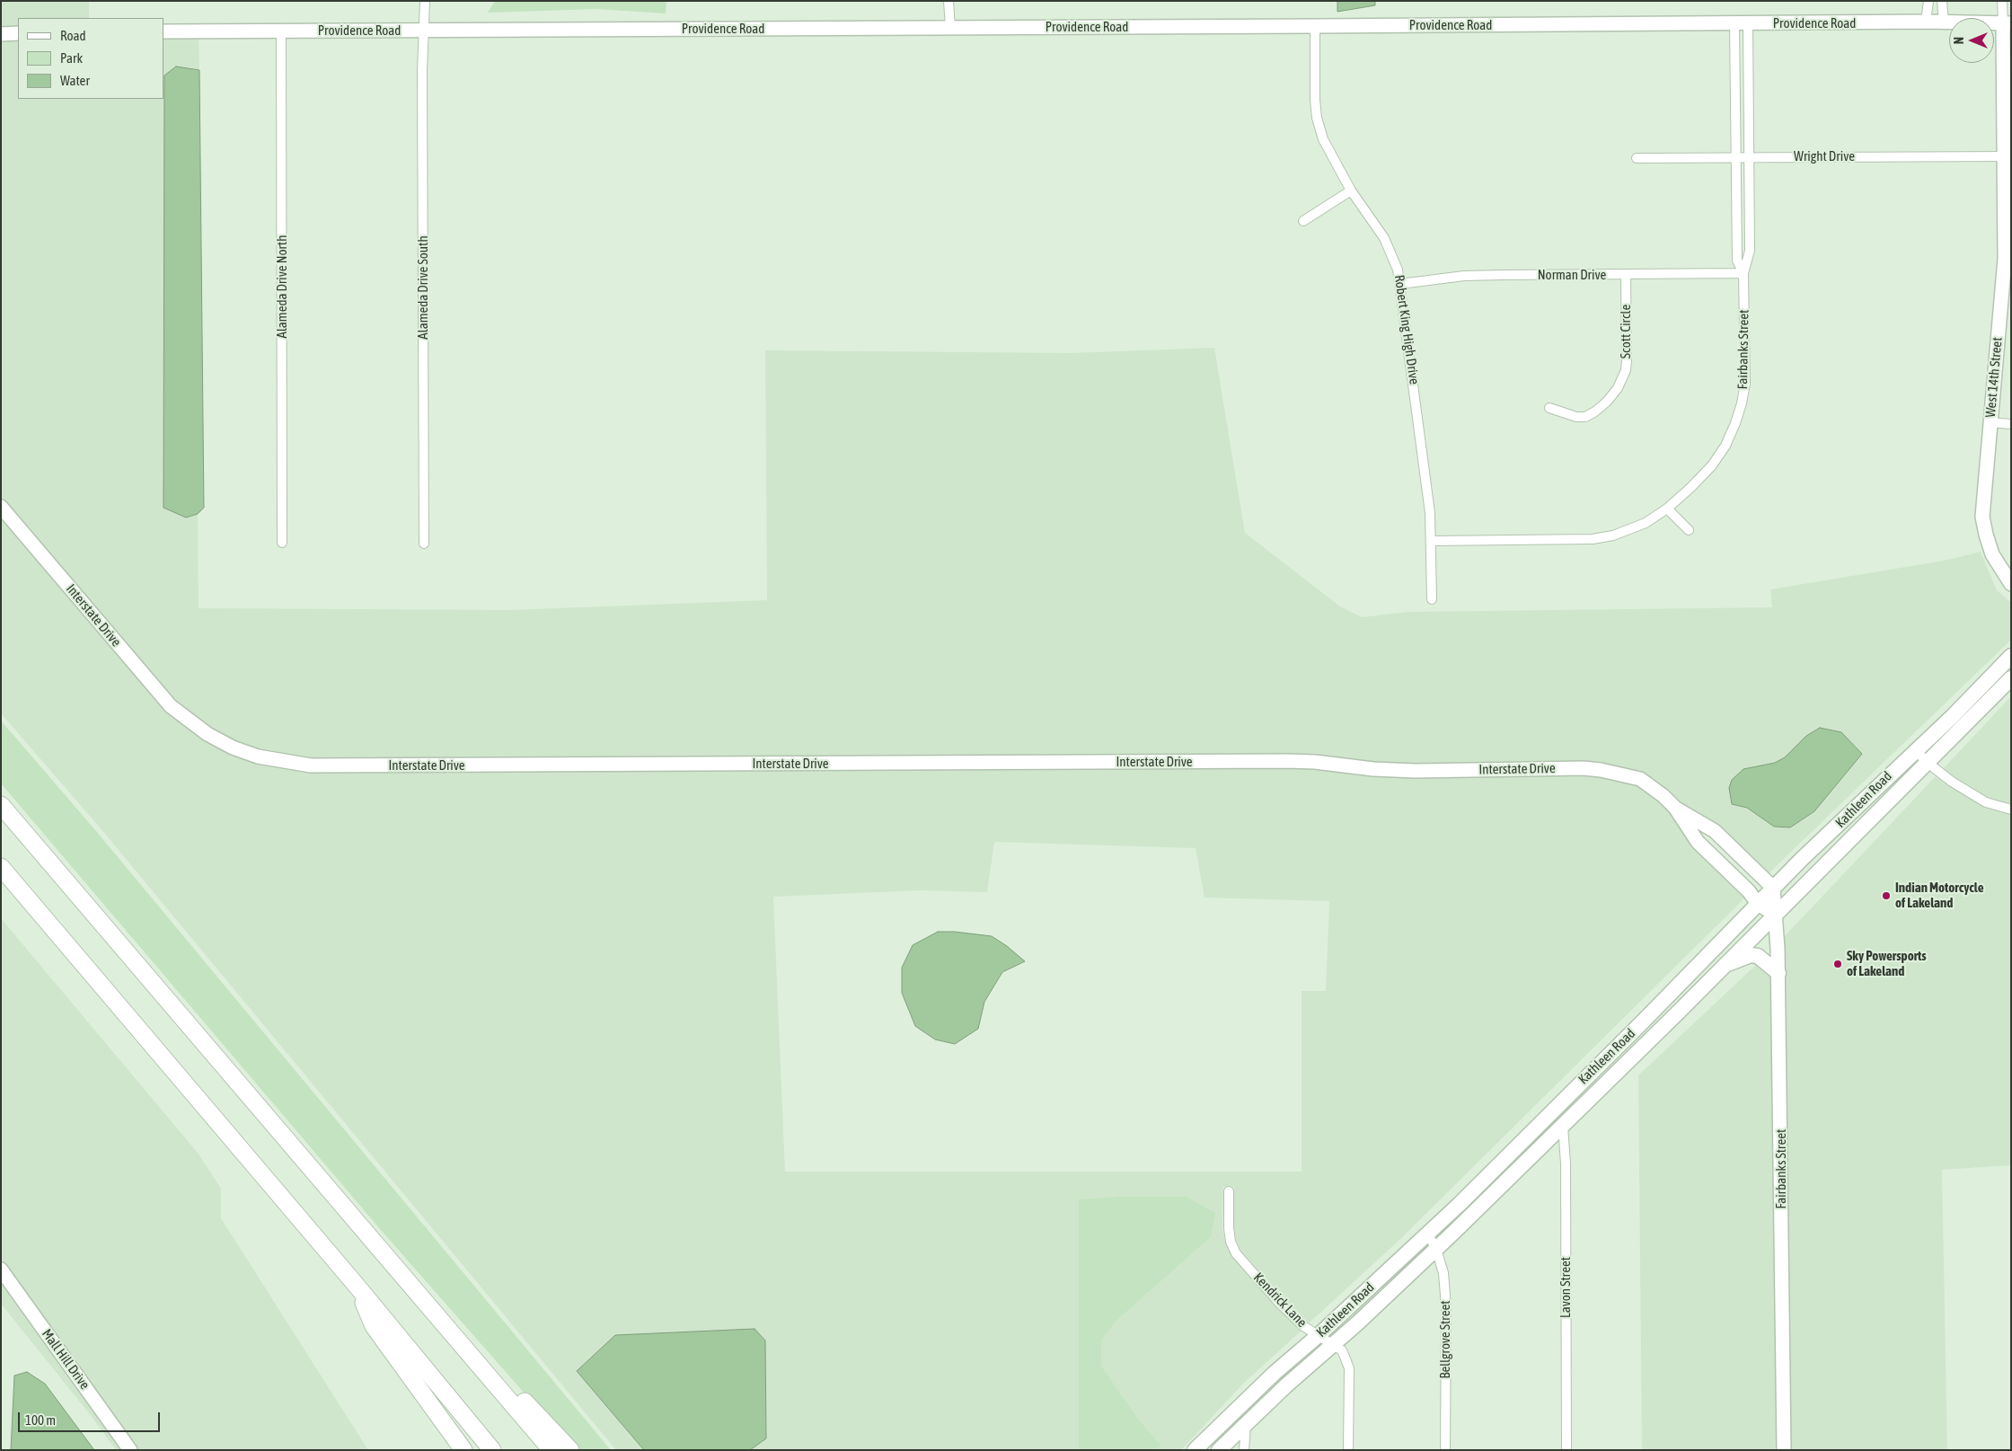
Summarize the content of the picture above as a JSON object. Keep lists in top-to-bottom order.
{
  "streets": {
    "main road": ["Kathleen Road"],
    "street": [
      "Providence Road",
      "Wright Drive",
      "Norman Drive",
      "Alameda Drive North",
      "Alameda Drive South",
      "Robert King High Drive",
      "Scott Circle",
      "Fairbanks Street",
      "West 14th Street",
      "Interstate Drive",
      "Lavon Street",
      "Kendrick Lane",
      "Bellgrove Street",
      "Mall Hill Drive"
    ]
  },
  "crossings": [
    ["Providence Road", "Alameda Drive North"],
    ["Providence Road", "Alameda Drive South"],
    ["Providence Road", "Robert King High Drive"],
    ["Providence Road", "Fairbanks Street"],
    ["Providence Road", "West 14th Street"],
    ["Wright Drive", "Fairbanks Street"],
    ["Wright Drive", "West 14th Street"],
    ["Norman Drive", "Robert King High Drive"],
    ["Norman Drive", "Scott Circle"],
    ["Norman Drive", "Fairbanks Street"],
    ["Robert King High Drive", "Fairbanks Street"],
    ["Fairbanks Street", "Interstate Drive"],
    ["Fairbanks Street", "Kathleen Road"],
    ["Interstate Drive", "Kathleen Road"],
    ["Kathleen Road", "Lavon Street"],
    ["Kathleen Road", "Kendrick Lane"],
    ["Kathleen Road", "Bellgrove Street"]
  ],
  "places": ["Indian Motorcycle of Lakeland", "Sky Powersports of Lakeland"],
  "legend": ["Road", "Park", "Water"],
  "scale_bar": "100 m",
  "north": "left"
}
